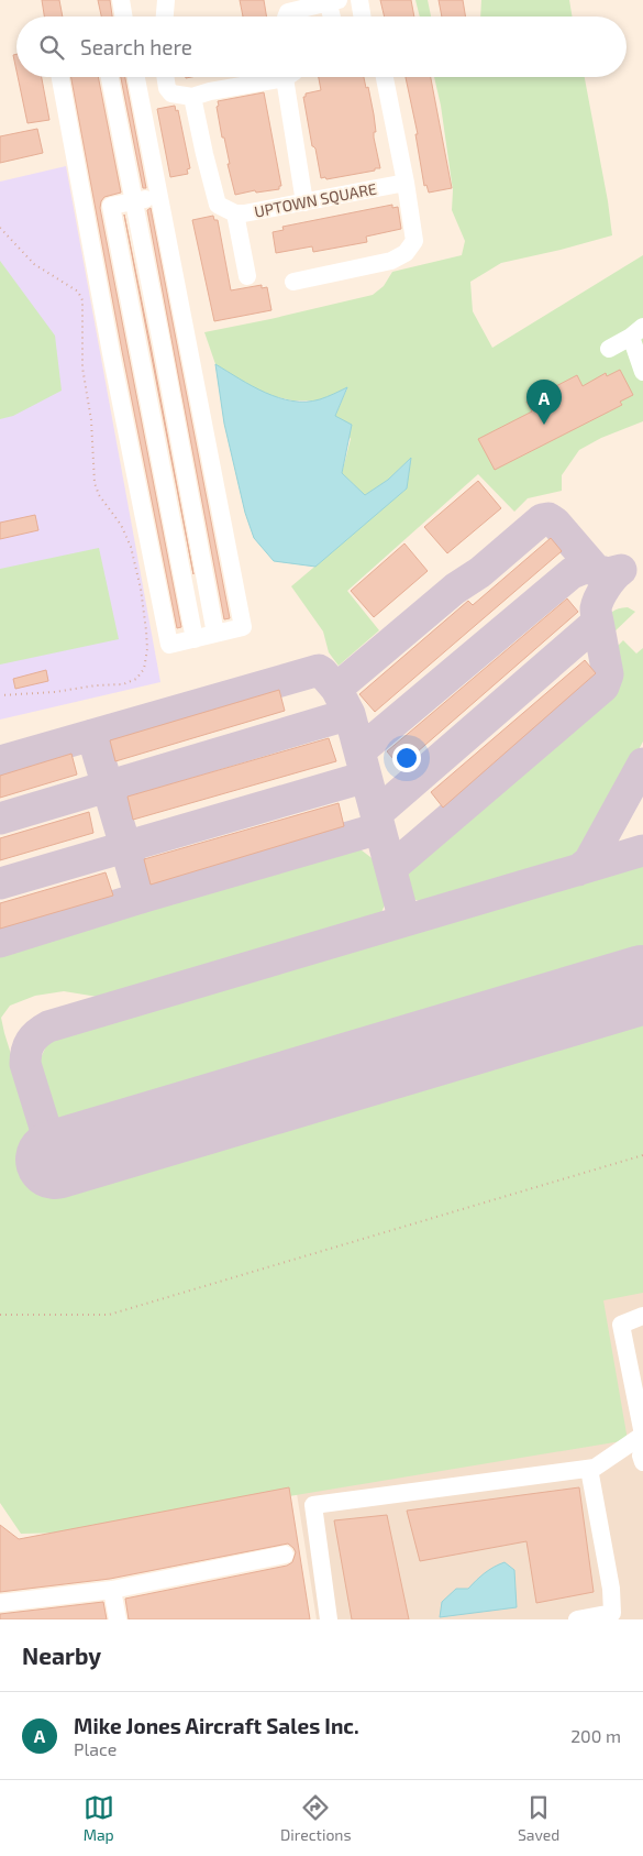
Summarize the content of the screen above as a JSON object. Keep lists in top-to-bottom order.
{
  "streets": {
    "street": ["UPTOWN SQUARE"]
  },
  "page": {
    "search": "Search here",
    "pins": "A",
    "heading": "Nearby",
    "list": [
      {
        "mark": "A",
        "name": "Mike Jones Aircraft Sales Inc.",
        "note": "Place",
        "value": "200 m"
      }
    ],
    "nav": ["Map", "Directions", "Saved"]
  }
}
